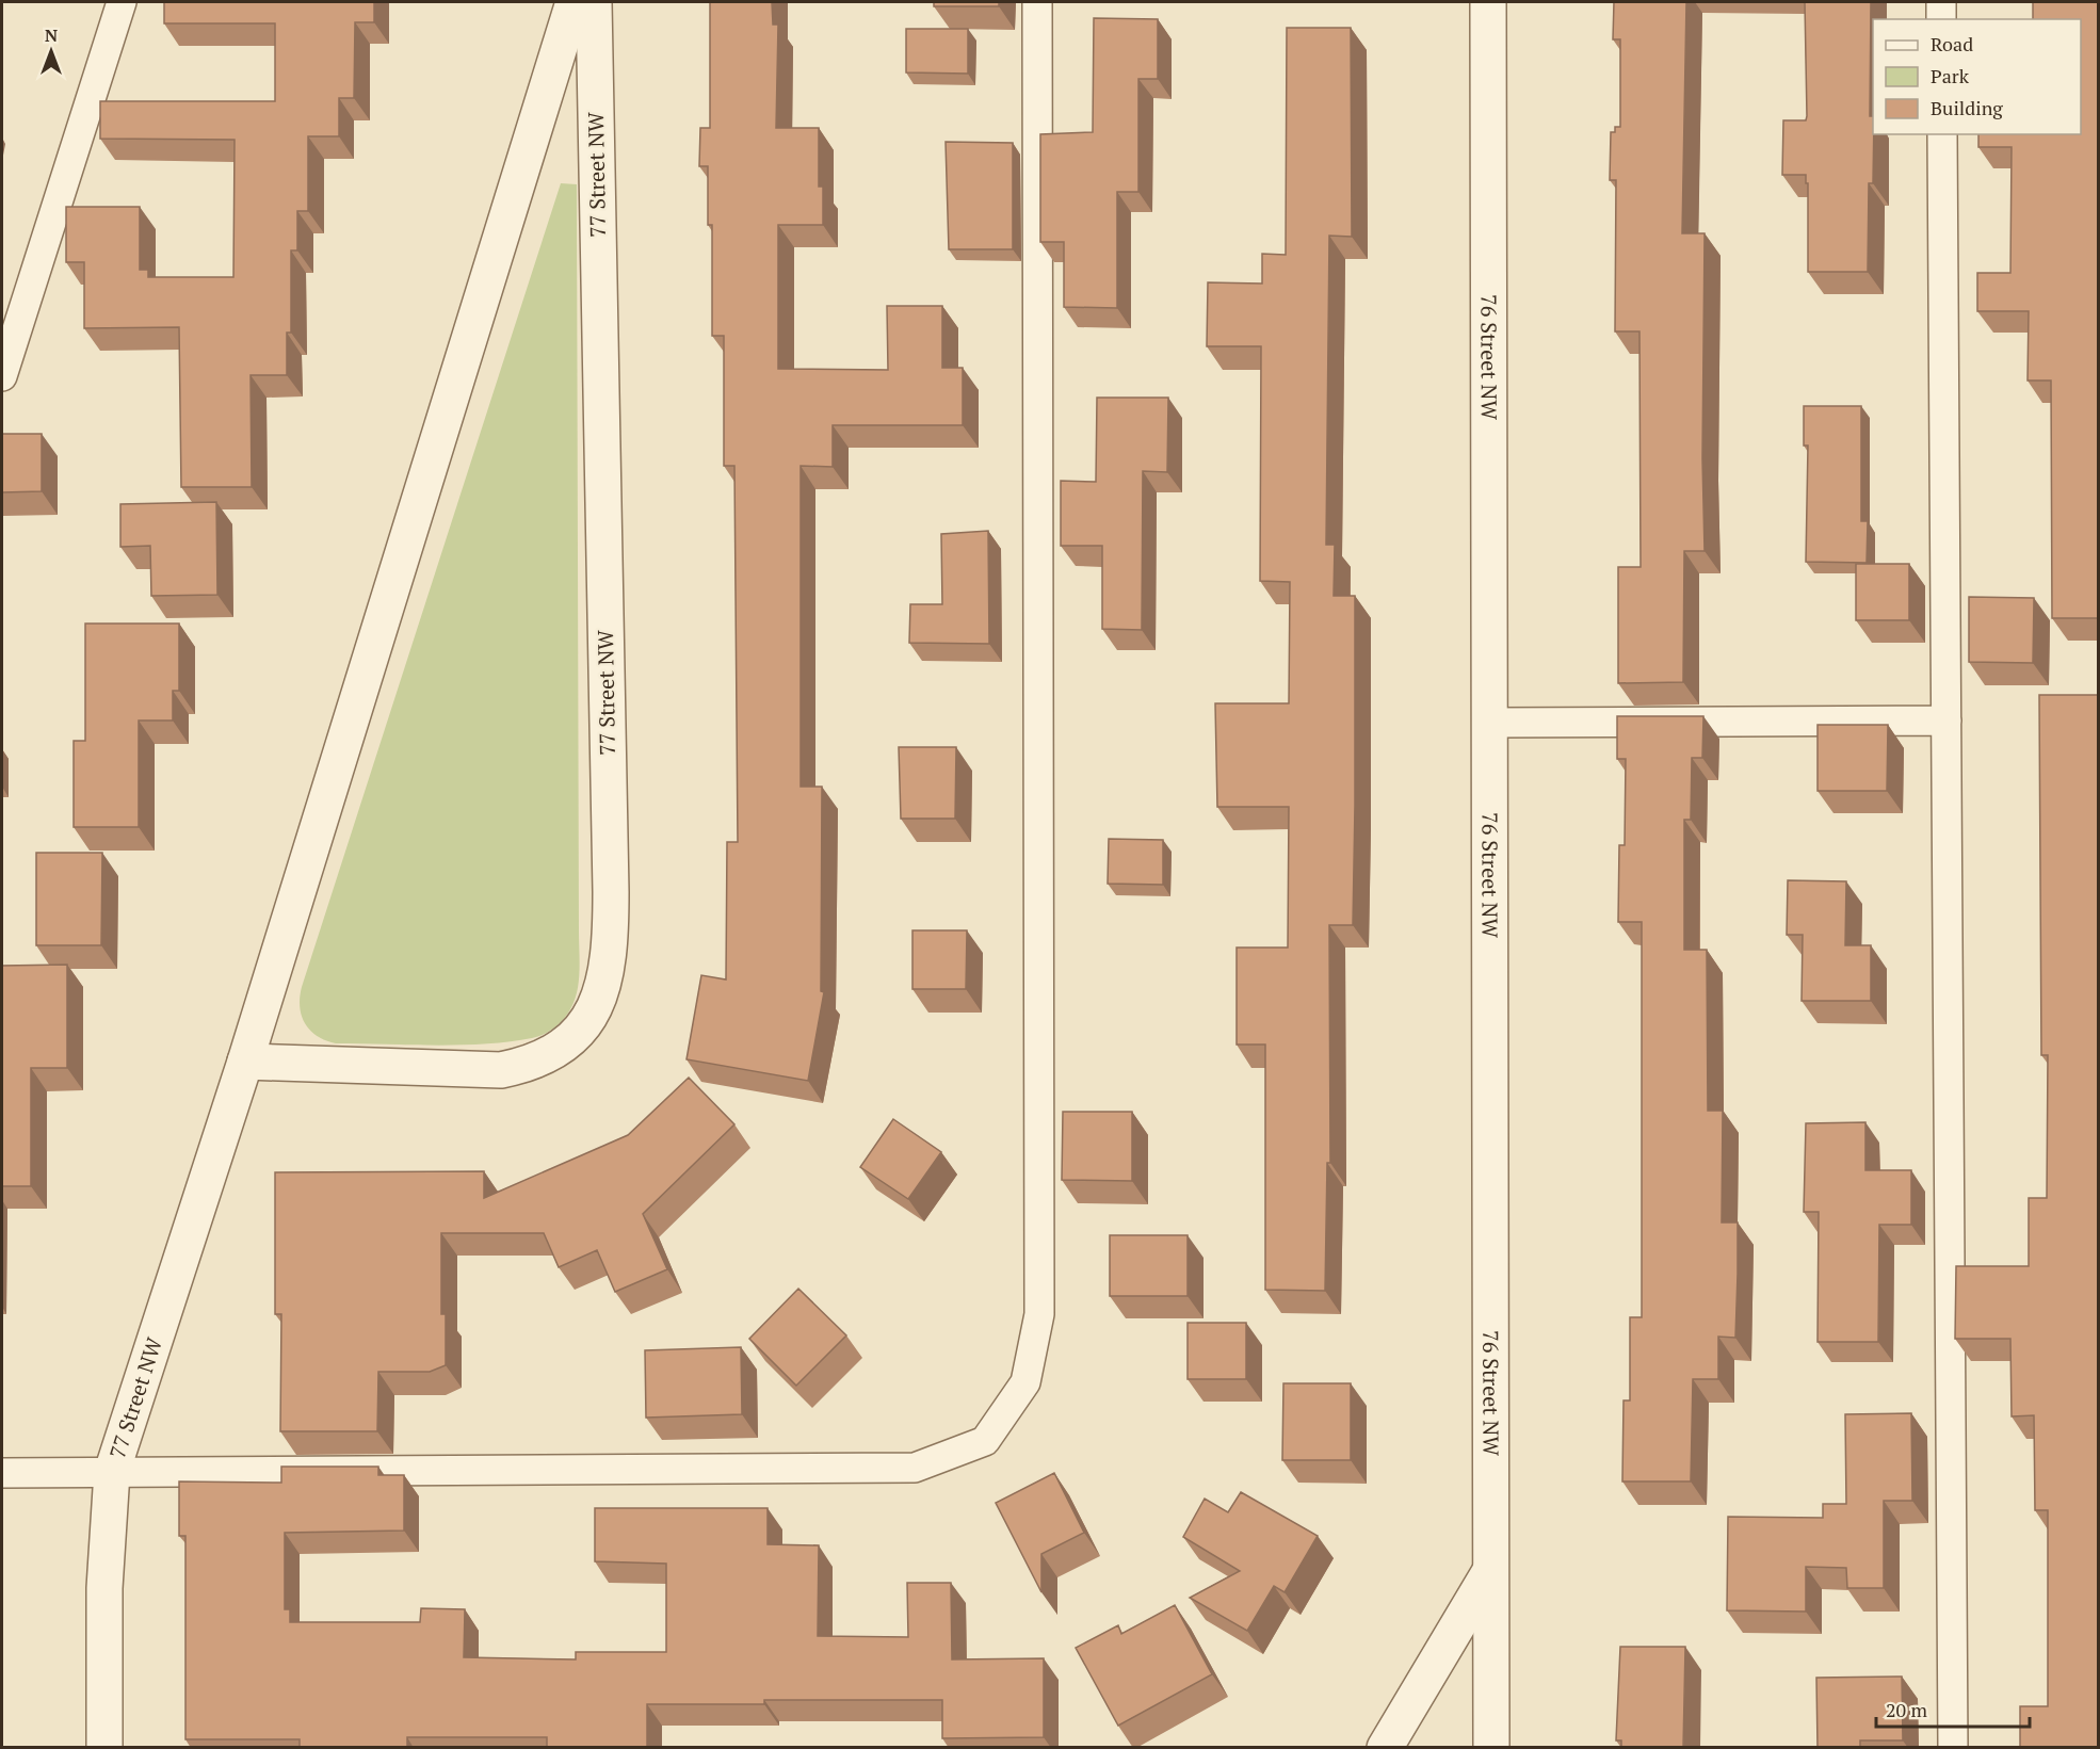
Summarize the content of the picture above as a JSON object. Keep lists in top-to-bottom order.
{
  "streets": {
    "street": ["77 Street NW", "76 Street NW"]
  },
  "legend": ["Road", "Park", "Building"],
  "scale_bar": "20 m",
  "north": "top"
}
